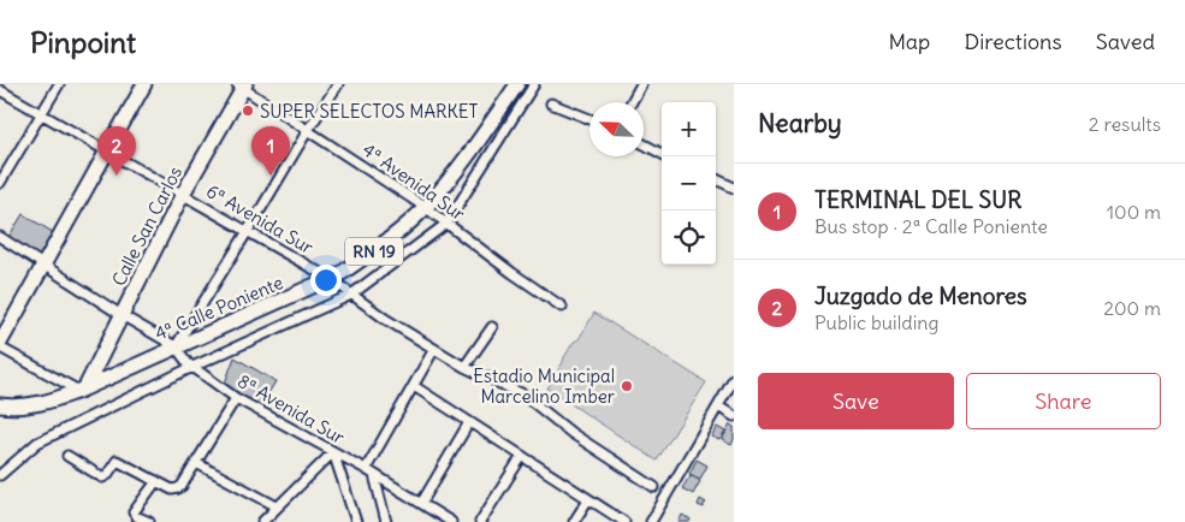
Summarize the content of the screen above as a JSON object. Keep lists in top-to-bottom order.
{
  "streets": {
    "main road": ["Calle San Carlos", "RN 19", "4ª Calle Poniente"],
    "street": ["4ª Avenida Sur", "6ª Avenida Sur", "8ª Avenida Sur"]
  },
  "crossings": [
    ["4ª Avenida Sur", "Calle San Carlos"],
    ["4ª Avenida Sur", "4ª Calle Poniente"],
    ["6ª Avenida Sur", "Calle San Carlos"],
    ["6ª Avenida Sur", "4ª Calle Poniente"],
    ["Calle San Carlos", "4ª Calle Poniente"],
    ["Calle San Carlos", "8ª Avenida Sur"],
    ["4ª Calle Poniente", "8ª Avenida Sur"]
  ],
  "places": ["SUPER SELECTOS MARKET", "Estadio Municipal Marcelino Imber"],
  "north": "top left",
  "page": {
    "header": "Pinpoint",
    "nav": ["Map", "Directions", "Saved"],
    "heading": ["Nearby", "2 results"],
    "map_buttons": ["+", "−"],
    "pins": ["1", "2"],
    "list": [
      {
        "mark": "1",
        "name": "TERMINAL DEL SUR",
        "note": "Bus stop · 2ª Calle Poniente",
        "value": "100 m"
      },
      {
        "mark": "2",
        "name": "Juzgado de Menores",
        "note": "Public building",
        "value": "200 m"
      }
    ],
    "buttons": ["Save", "Share"]
  }
}
